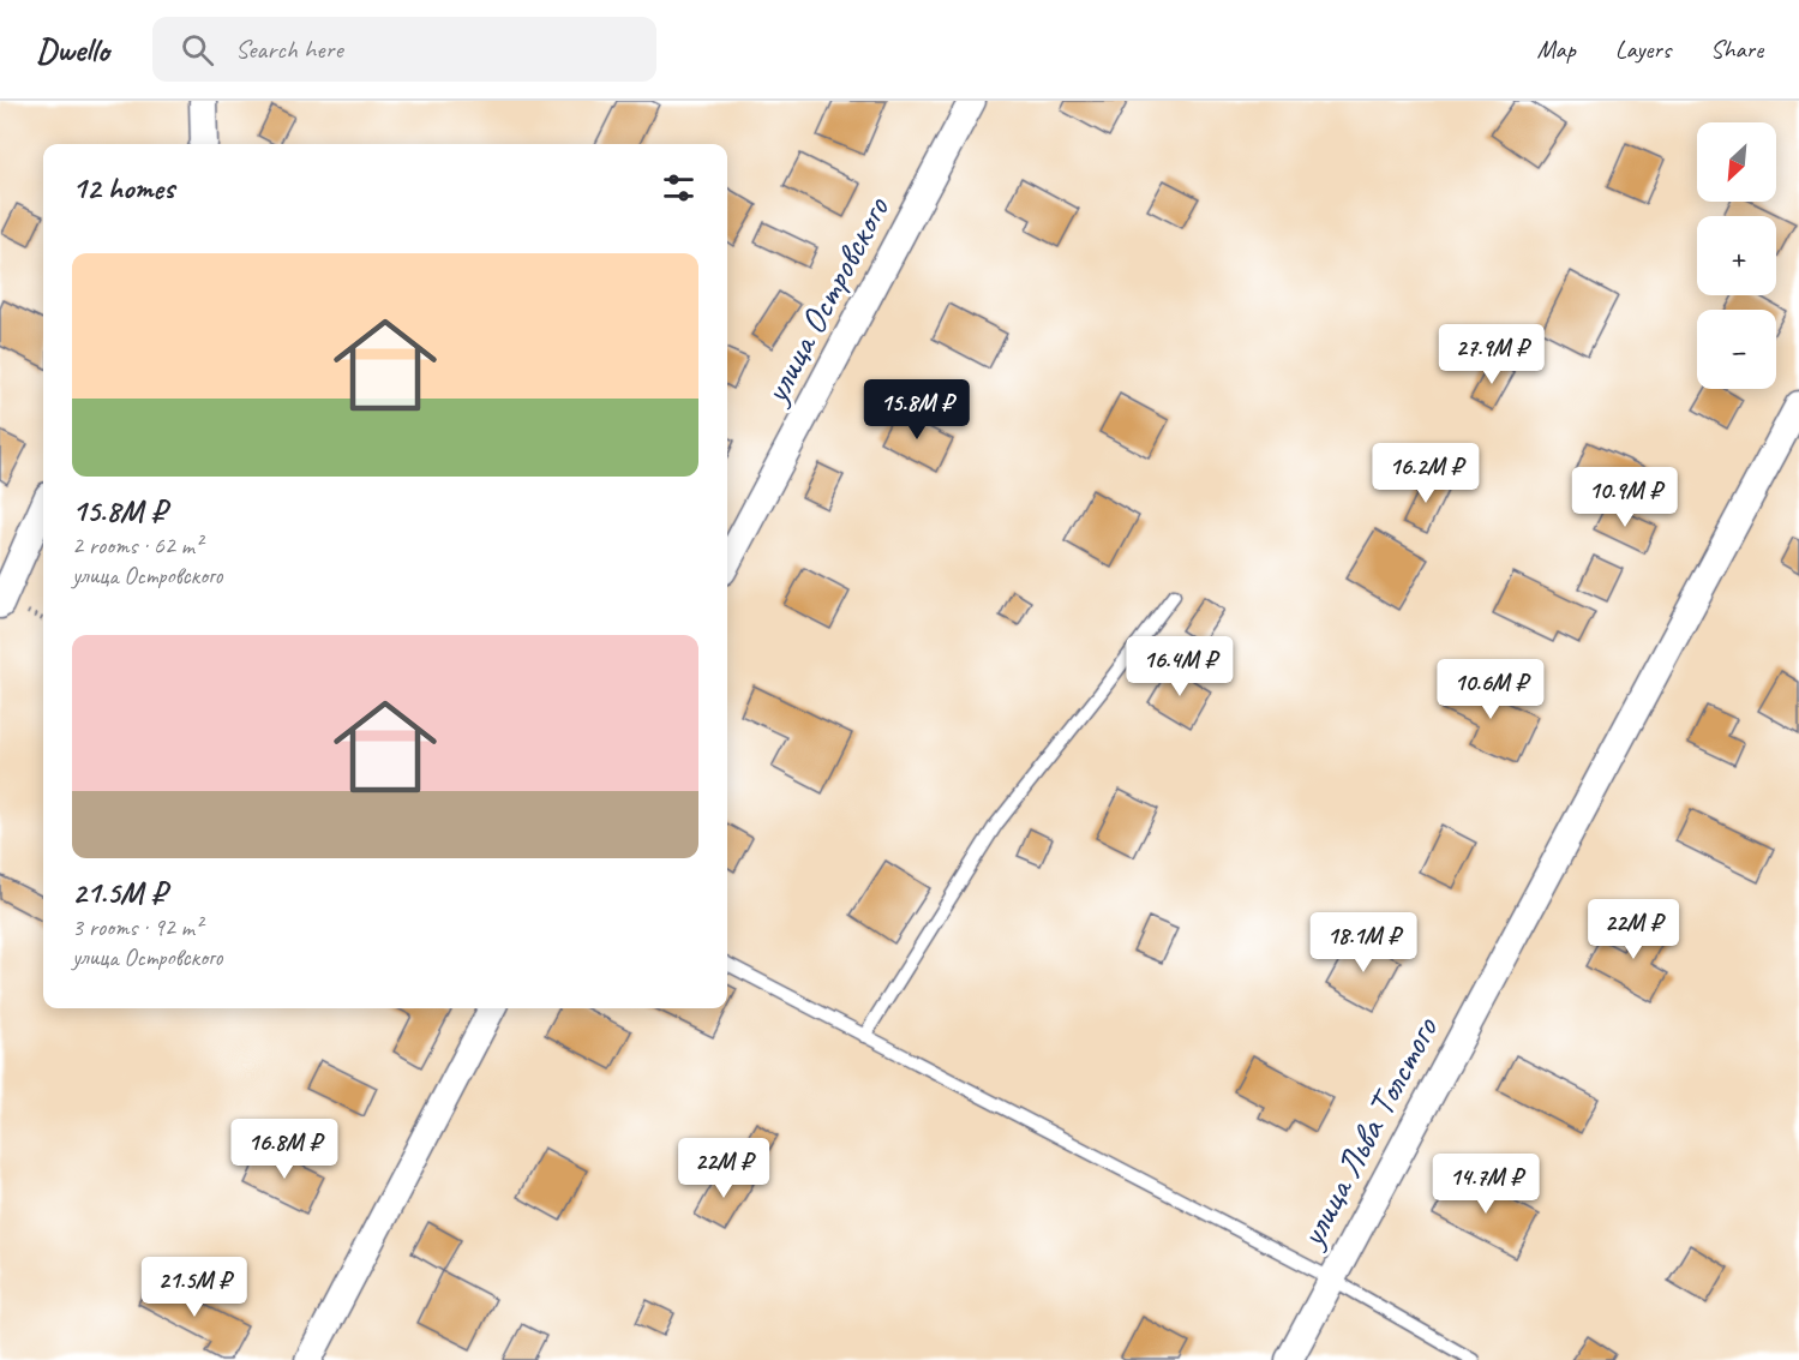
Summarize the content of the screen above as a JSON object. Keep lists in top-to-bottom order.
{
  "streets": {
    "street": ["улица Островского", "улица Льва Толстого"]
  },
  "north": "bottom left",
  "page": {
    "header": "Dwello",
    "search": "Search here",
    "nav": ["Map", "Layers", "Share"],
    "map_buttons": ["+", "−"],
    "heading": "12 homes",
    "list": [
      {
        "name": "15.8M ₽",
        "note": "2 rooms · 62 m² · улица Островского"
      },
      {
        "name": "21.5M ₽",
        "note": "3 rooms · 92 m² · улица Островского"
      }
    ],
    "price": [
      "27.9M ₽",
      "15.8M ₽",
      "16.2M ₽",
      "10.9M ₽",
      "16.4M ₽",
      "10.6M ₽",
      "22M ₽",
      "18.1M ₽",
      "16.8M ₽",
      "22M ₽",
      "14.7M ₽",
      "21.5M ₽"
    ]
  }
}
